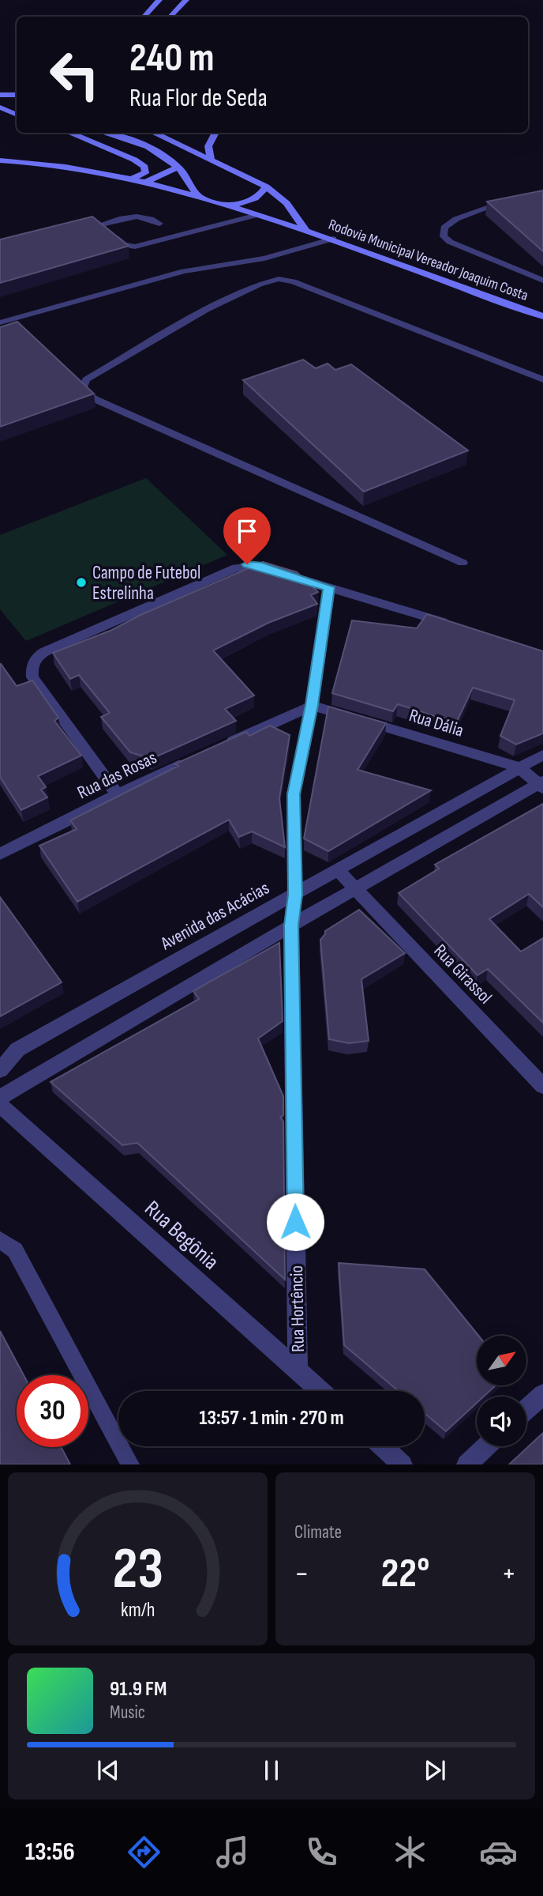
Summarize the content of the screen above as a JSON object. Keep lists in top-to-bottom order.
{
  "streets": {
    "main road": ["Rodovia Municipal Vereador Joaquim Costa"],
    "street": [
      "Rua Dália",
      "Rua das Rosas",
      "Avenida das Acácias",
      "Rua Girassol",
      "Rua Begônia",
      "Rua Hortêncio"
    ]
  },
  "crossings": [
    ["Rua Dália", "Avenida das Acácias"],
    ["Rua Dália", "Rua Hortêncio"],
    ["Avenida das Acácias", "Rua Girassol"],
    ["Avenida das Acácias", "Rua Hortêncio"],
    ["Rua Begônia", "Rua Hortêncio"]
  ],
  "places": ["Campo de Futebol Estrelinha"],
  "north": "top right",
  "page": {
    "turn": ["240 m", "Rua Flor de Seda"],
    "limit": "30",
    "trip": "13:57 · 1 min · 270 m",
    "tile": "Climate",
    "heat": ["−", "22°", "+"],
    "song": ["91.9 FM", "Music"],
    "tabs": "13:56",
    "gauge": ["23", "km/h"]
  }
}
